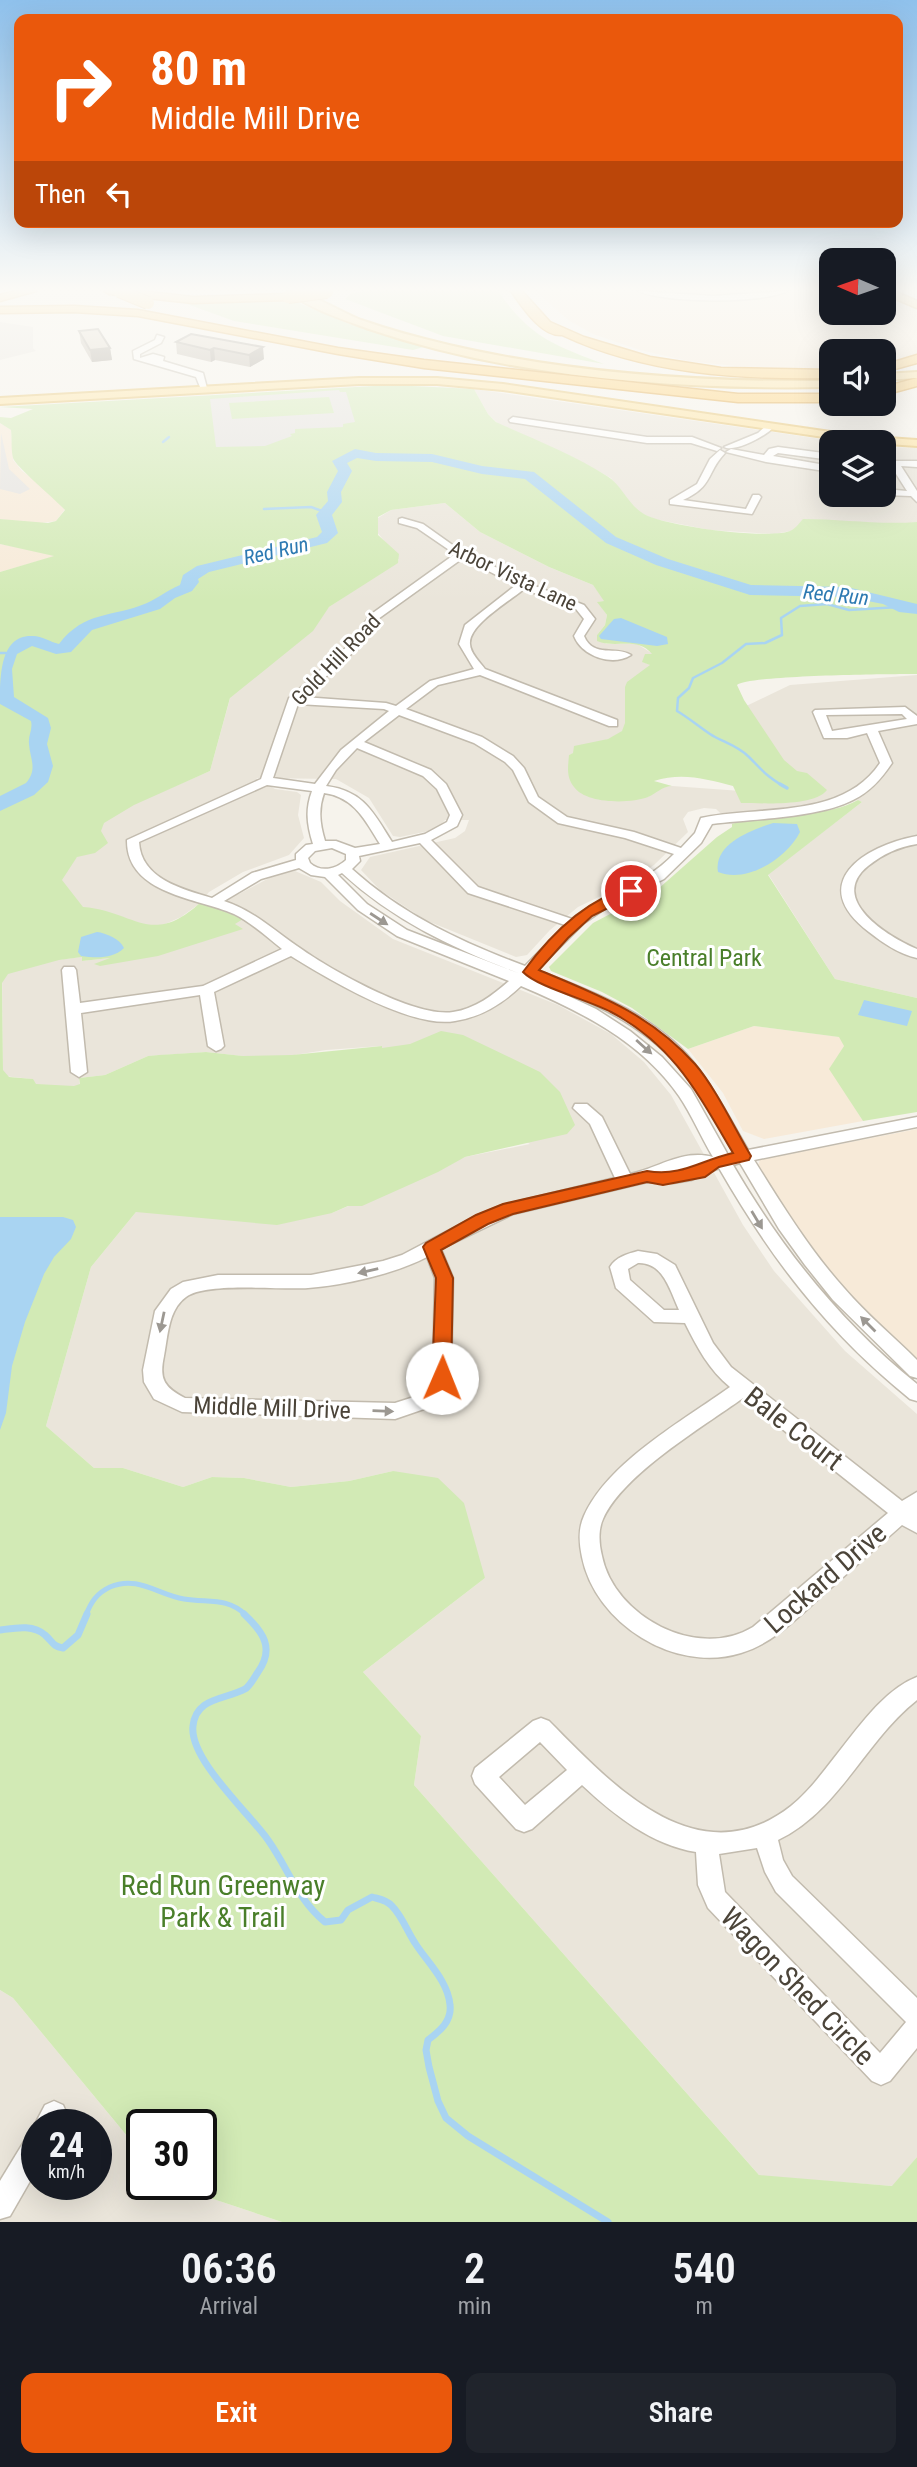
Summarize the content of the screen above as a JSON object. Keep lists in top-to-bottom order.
{
  "streets": {
    "street": [
      "Arbor Vista Lane",
      "Gold Hill Road",
      "Middle Mill Drive",
      "Bale Court",
      "Lockard Drive",
      "Wagon Shed Circle"
    ]
  },
  "crossings": [
    ["Arbor Vista Lane", "Gold Hill Road"],
    ["Bale Court", "Lockard Drive"]
  ],
  "water": ["Red Run"],
  "parks": ["Central Park", "Red Run Greenway Park & Trail"],
  "north": "left",
  "page": {
    "turn": ["80 m", "Middle Mill Drive"],
    "then": "Then",
    "speed": "24 km/h",
    "limit": "30",
    "eta": [
      "06:36",
      "Arrival",
      "2",
      "min",
      "540",
      "m"
    ],
    "buttons": ["Exit", "Share"]
  }
}
